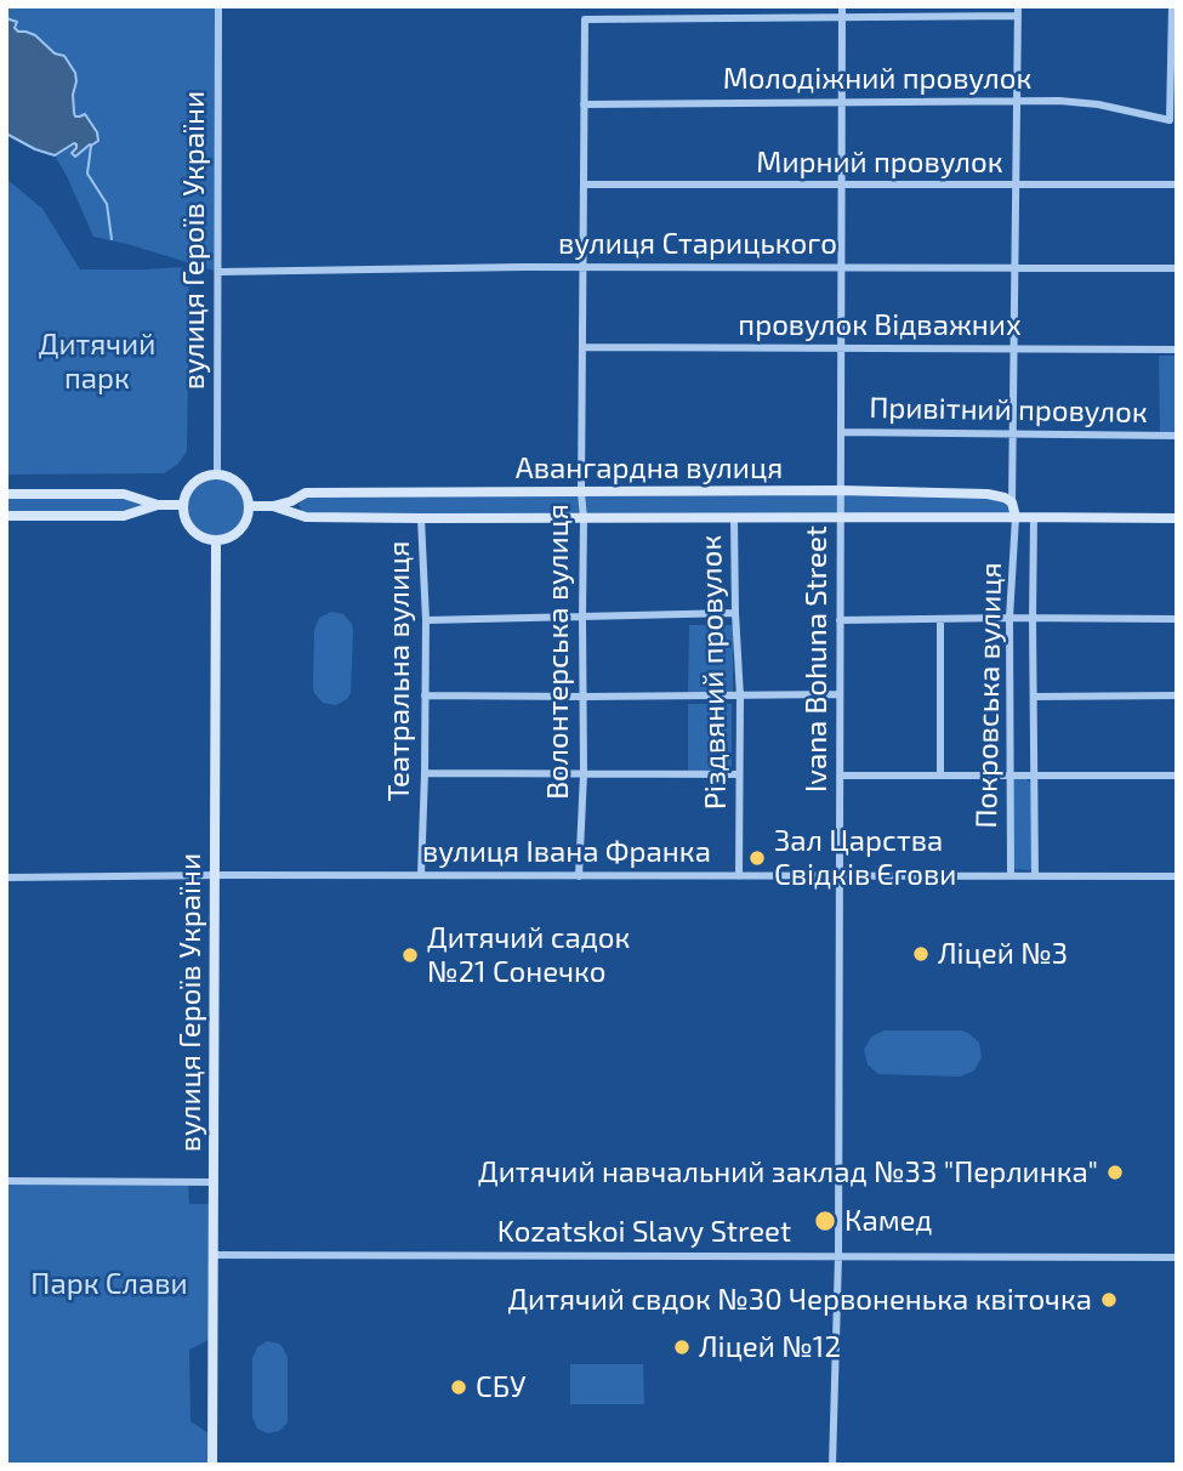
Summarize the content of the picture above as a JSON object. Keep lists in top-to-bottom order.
{
  "streets": {
    "street": [
      "Молодіжний провулок",
      "Мирний провулок",
      "вулиця Героїв України",
      "вулиця Старицького",
      "провулок Відважних",
      "Привітний провулок",
      "Авангардна вулиця",
      "Волонтерська вулиця",
      "Ivana Bohuna Street",
      "Театральна вулиця",
      "Різдвяний провулок",
      "Покровська вулиця",
      "вулиця Івана Франка",
      "Kozatskoi Slavy Street"
    ]
  },
  "crossings": [
    ["Молодіжний провулок", "Волонтерська вулиця"],
    ["Молодіжний провулок", "Ivana Bohuna Street"],
    ["Мирний провулок", "Волонтерська вулиця"],
    ["Мирний провулок", "Ivana Bohuna Street"],
    ["вулиця Героїв України", "вулиця Старицького"],
    ["вулиця Героїв України", "Авангардна вулиця"],
    ["вулиця Героїв України", "вулиця Івана Франка"],
    ["вулиця Героїв України", "Kozatskoi Slavy Street"],
    ["вулиця Старицького", "Волонтерська вулиця"],
    ["вулиця Старицького", "Ivana Bohuna Street"],
    ["провулок Відважних", "Волонтерська вулиця"],
    ["провулок Відважних", "Ivana Bohuna Street"],
    ["Привітний провулок", "Ivana Bohuna Street"],
    ["Авангардна вулиця", "Волонтерська вулиця"],
    ["Авангардна вулиця", "Ivana Bohuna Street"],
    ["Авангардна вулиця", "Театральна вулиця"],
    ["Авангардна вулиця", "Різдвяний провулок"],
    ["Авангардна вулиця", "Покровська вулиця"],
    ["Волонтерська вулиця", "Ivana Bohuna Street"],
    ["Волонтерська вулиця", "вулиця Івана Франка"],
    ["Ivana Bohuna Street", "вулиця Івана Франка"],
    ["Ivana Bohuna Street", "Kozatskoi Slavy Street"],
    ["Театральна вулиця", "вулиця Івана Франка"],
    ["Різдвяний провулок", "вулиця Івана Франка"],
    ["Покровська вулиця", "вулиця Івана Франка"]
  ],
  "parks": ["Дитячий парк", "Парк Слави"],
  "places": [
    "Зал Царства Свідків Єгови",
    "Ліцей №3",
    "Дитячий садок №21 Сонечко",
    "Дитячий навчальний заклад №33 \"Перлинка\"",
    "Камед",
    "Дитячий свдок №30 Червоненька квіточка",
    "Ліцей №12",
    "СБУ"
  ]
}
